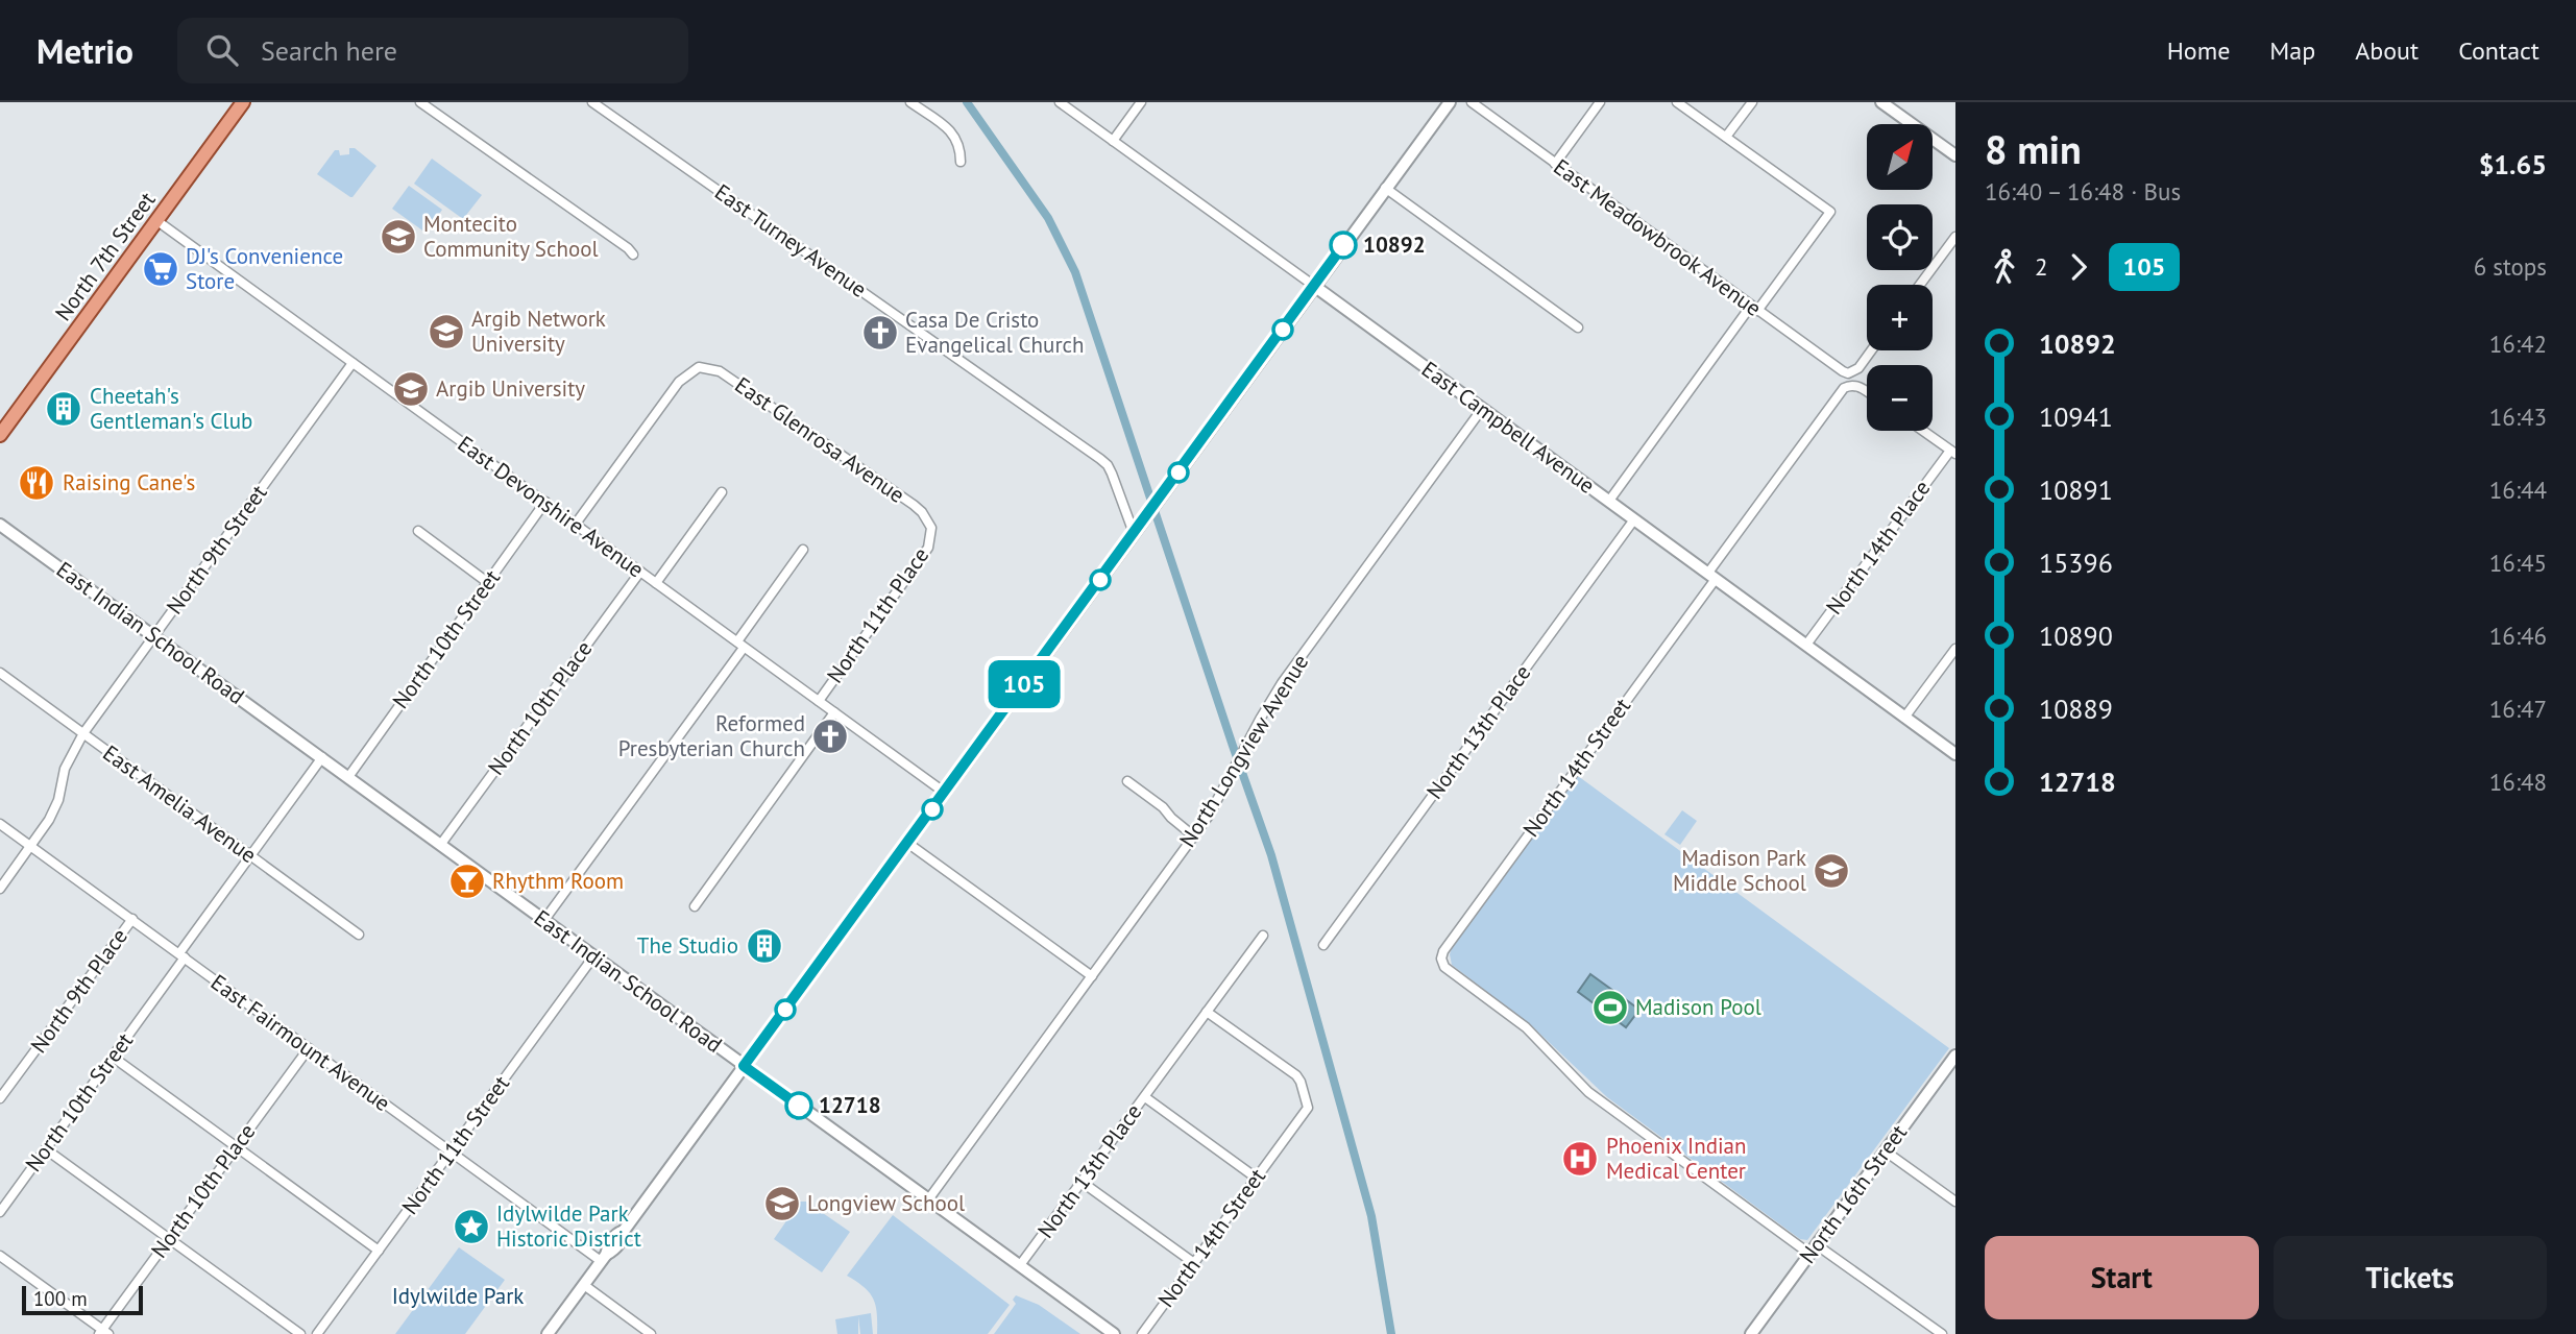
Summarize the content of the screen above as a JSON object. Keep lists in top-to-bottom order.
{
  "streets": {
    "main road": ["North 7th Street"],
    "street": [
      "East Meadowbrook Avenue",
      "East Turney Avenue",
      "East Campbell Avenue",
      "East Glenrosa Avenue",
      "East Devonshire Avenue",
      "North 14th Place",
      "North 9th Street",
      "North 11th Place",
      "East Indian School Road",
      "North 10th Street",
      "North 10th Place",
      "North 13th Place",
      "North Longview Avenue",
      "North 14th Street",
      "East Amelia Avenue",
      "North 9th Place",
      "East Fairmount Avenue",
      "North 11th Street",
      "North 16th Street"
    ]
  },
  "crossings": [
    ["North 7th Street", "East Devonshire Avenue"],
    ["East Campbell Avenue", "North 14th Place"],
    ["East Campbell Avenue", "North 13th Place"],
    ["East Campbell Avenue", "North Longview Avenue"],
    ["East Campbell Avenue", "North 14th Street"],
    ["East Glenrosa Avenue", "East Devonshire Avenue"],
    ["East Glenrosa Avenue", "North 11th Place"],
    ["East Devonshire Avenue", "North 9th Street"],
    ["East Devonshire Avenue", "North 11th Place"],
    ["East Devonshire Avenue", "North 10th Street"],
    ["East Devonshire Avenue", "North 10th Place"],
    ["North 9th Street", "East Indian School Road"],
    ["North 9th Street", "East Amelia Avenue"],
    ["North 9th Street", "East Fairmount Avenue"],
    ["East Indian School Road", "North 10th Street"],
    ["East Indian School Road", "North 10th Place"],
    ["East Indian School Road", "North 13th Place"],
    ["East Indian School Road", "North Longview Avenue"],
    ["East Indian School Road", "North 11th Street"],
    ["North 10th Street", "East Amelia Avenue"],
    ["North 10th Street", "East Fairmount Avenue"],
    ["North 10th Place", "East Fairmount Avenue"],
    ["North 13th Place", "North 14th Street"],
    ["North 14th Street", "North 16th Street"],
    ["North 9th Place", "East Fairmount Avenue"],
    ["East Fairmount Avenue", "North 11th Street"]
  ],
  "parks": ["Idylwilde Park"],
  "places": {
    "school or university": [
      "Montecito Community School",
      "Argib Network University",
      "Argib University",
      "Madison Park Middle School",
      "Longview School"
    ],
    "other": ["10892", "12718"],
    "supermarket": ["DJ's Convenience Store"],
    "church": ["Casa De Cristo Evangelical Church", "Reformed Presbyterian Church"],
    "building": ["Cheetah's Gentleman's Club", "The Studio"],
    "restaurant": ["Raising Cane's"],
    "bar": ["Rhythm Room"],
    "sports": ["Madison Pool"],
    "hospital": ["Phoenix Indian Medical Center"],
    "place": ["Idylwilde Park Historic District"]
  },
  "lines": ["bus line 105"],
  "scale_bar": "100 m",
  "north": "top right",
  "page": {
    "header": "Metrio",
    "search": "Search here",
    "nav": [
      "Home",
      "Map",
      "About",
      "Contact"
    ],
    "on_map": "105",
    "heading": ["8 min", "16:40 – 16:48 · Bus", "$1.65"],
    "map_buttons": ["+", "−"],
    "legs": ["2", "105", "6 stops"],
    "list": [
      {
        "name": "10892",
        "value": "16:42"
      },
      {
        "name": "10941",
        "value": "16:43"
      },
      {
        "name": "10891",
        "value": "16:44"
      },
      {
        "name": "15396",
        "value": "16:45"
      },
      {
        "name": "10890",
        "value": "16:46"
      },
      {
        "name": "10889",
        "value": "16:47"
      },
      {
        "name": "12718",
        "value": "16:48"
      }
    ],
    "buttons": ["Start", "Tickets"],
    "scale": "100 m"
  }
}
